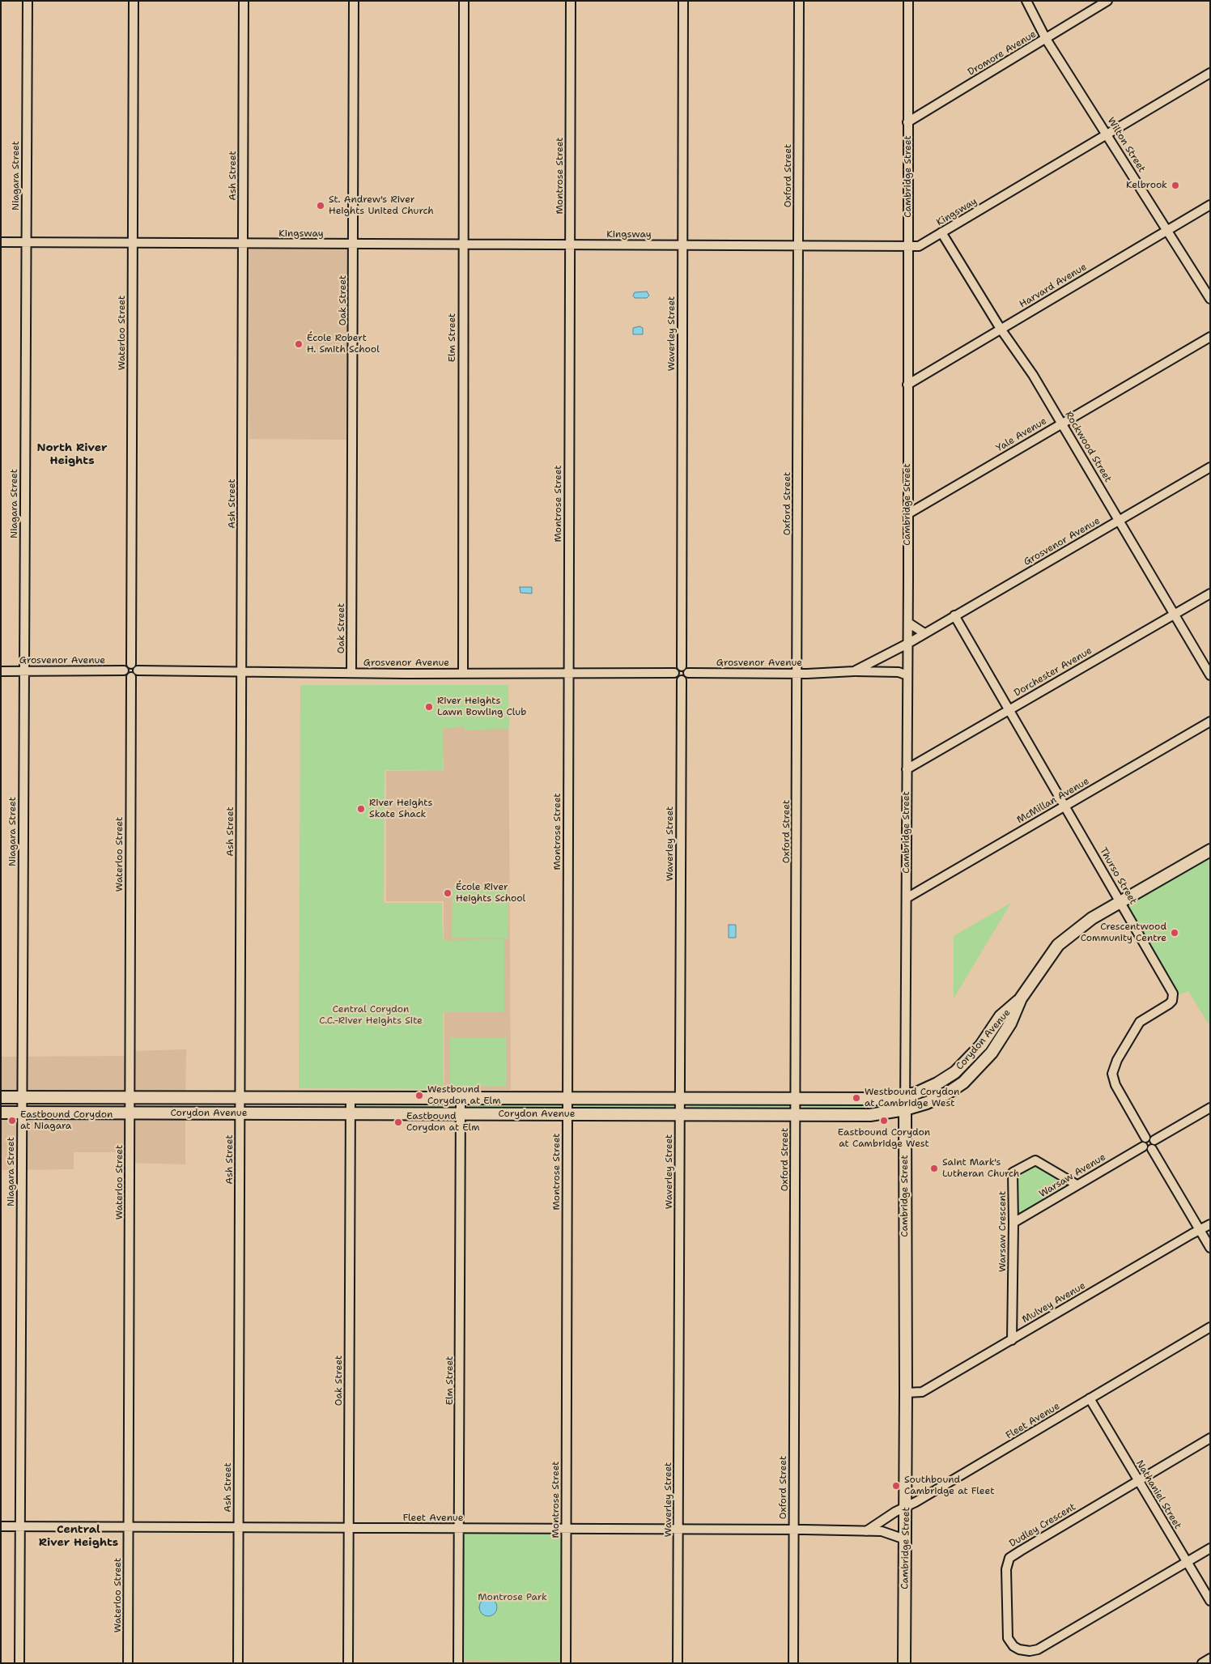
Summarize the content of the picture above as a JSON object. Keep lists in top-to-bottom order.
{
  "streets": {
    "main road": ["Cambridge Street", "Corydon Avenue"],
    "street": [
      "Dromore Avenue",
      "Wilton Street",
      "Niagara Street",
      "Ash Street",
      "Montrose Street",
      "Oxford Street",
      "Kingsway",
      "Harvard Avenue",
      "Oak Street",
      "Waterloo Street",
      "Waverley Street",
      "Elm Street",
      "Yale Avenue",
      "Rockwood Street",
      "Grosvenor Avenue",
      "Dorchester Avenue",
      "McMillan Avenue",
      "Thurso Street",
      "Warsaw Avenue",
      "Warsaw Crescent",
      "Mulvey Avenue",
      "Fleet Avenue",
      "Nathaniel Street",
      "Dudley Crescent"
    ]
  },
  "crossings": [
    ["Dromore Avenue", "Wilton Street"],
    ["Dromore Avenue", "Cambridge Street"],
    ["Wilton Street", "Kingsway"],
    ["Wilton Street", "Harvard Avenue"],
    ["Niagara Street", "Kingsway"],
    ["Niagara Street", "Grosvenor Avenue"],
    ["Niagara Street", "Corydon Avenue"],
    ["Niagara Street", "Fleet Avenue"],
    ["Ash Street", "Kingsway"],
    ["Ash Street", "Grosvenor Avenue"],
    ["Ash Street", "Corydon Avenue"],
    ["Ash Street", "Fleet Avenue"],
    ["Montrose Street", "Kingsway"],
    ["Montrose Street", "Grosvenor Avenue"],
    ["Montrose Street", "Corydon Avenue"],
    ["Montrose Street", "Fleet Avenue"],
    ["Oxford Street", "Kingsway"],
    ["Oxford Street", "Grosvenor Avenue"],
    ["Oxford Street", "Corydon Avenue"],
    ["Oxford Street", "Fleet Avenue"],
    ["Cambridge Street", "Kingsway"],
    ["Cambridge Street", "Harvard Avenue"],
    ["Cambridge Street", "Yale Avenue"],
    ["Cambridge Street", "Grosvenor Avenue"],
    ["Cambridge Street", "Dorchester Avenue"],
    ["Cambridge Street", "McMillan Avenue"],
    ["Cambridge Street", "Corydon Avenue"],
    ["Cambridge Street", "Mulvey Avenue"],
    ["Cambridge Street", "Fleet Avenue"],
    ["Kingsway", "Oak Street"],
    ["Kingsway", "Waterloo Street"],
    ["Kingsway", "Waverley Street"],
    ["Kingsway", "Elm Street"],
    ["Kingsway", "Rockwood Street"],
    ["Harvard Avenue", "Rockwood Street"],
    ["Oak Street", "Grosvenor Avenue"],
    ["Oak Street", "Corydon Avenue"],
    ["Oak Street", "Fleet Avenue"],
    ["Waterloo Street", "Grosvenor Avenue"],
    ["Waterloo Street", "Corydon Avenue"],
    ["Waterloo Street", "Fleet Avenue"],
    ["Waverley Street", "Grosvenor Avenue"],
    ["Waverley Street", "Corydon Avenue"],
    ["Waverley Street", "Fleet Avenue"],
    ["Elm Street", "Grosvenor Avenue"],
    ["Elm Street", "Corydon Avenue"],
    ["Elm Street", "Fleet Avenue"],
    ["Yale Avenue", "Rockwood Street"],
    ["Rockwood Street", "Grosvenor Avenue"],
    ["Rockwood Street", "Dorchester Avenue"],
    ["Grosvenor Avenue", "Thurso Street"],
    ["Dorchester Avenue", "Thurso Street"],
    ["McMillan Avenue", "Thurso Street"],
    ["Thurso Street", "Corydon Avenue"],
    ["Thurso Street", "Warsaw Avenue"],
    ["Warsaw Avenue", "Warsaw Crescent"],
    ["Warsaw Crescent", "Mulvey Avenue"],
    ["Fleet Avenue", "Nathaniel Street"],
    ["Nathaniel Street", "Dudley Crescent"]
  ],
  "districts": ["North River Heights", "Central River Heights"],
  "parks": ["Central Corydon C.C.-River Heights Site", "Montrose Park"],
  "places": [
    "Kelbrook",
    "St. Andrew's River Heights United Church",
    "École Robert H. Smith School",
    "River Heights Lawn Bowling Club",
    "River Heights Skate Shack",
    "École River Heights School",
    "Crescentwood Community Centre",
    "Westbound Corydon at Elm",
    "Westbound Corydon at Cambridge West",
    "Eastbound Corydon at Niagara",
    "Eastbound Corydon at Cambridge West",
    "Eastbound Corydon at Elm",
    "Saint Mark's Lutheran Church",
    "Southbound Cambridge at Fleet"
  ]
}
